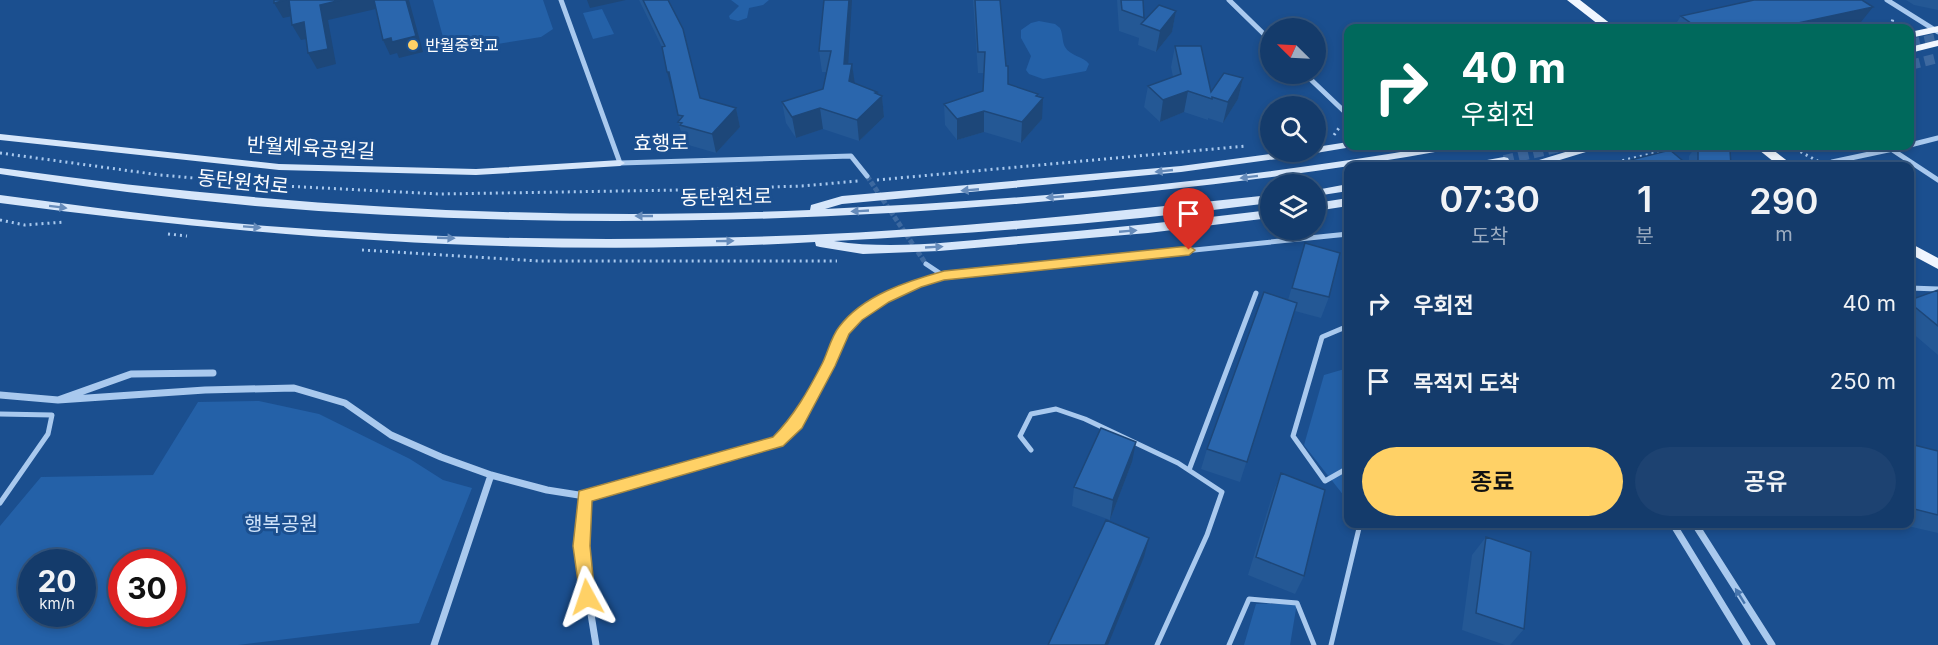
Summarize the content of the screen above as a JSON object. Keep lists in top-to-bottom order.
{
  "streets": {
    "main road": ["반월체육공원길", "동탄원천로"],
    "street": ["효행로"]
  },
  "crossings": [
    ["효행로", "반월체육공원길"]
  ],
  "parks": ["행복공원"],
  "places": ["반월중학교"],
  "north": "top left",
  "page": {
    "turn": ["40 m", "우회전"],
    "eta": [
      "07:30",
      "도착",
      "1",
      "분",
      "290",
      "m"
    ],
    "list": [
      {
        "name": "우회전",
        "value": "40 m"
      },
      {
        "name": "목적지 도착",
        "value": "250 m"
      }
    ],
    "buttons": ["종료", "공유"],
    "speed": "20 km/h",
    "limit": "30"
  }
}
